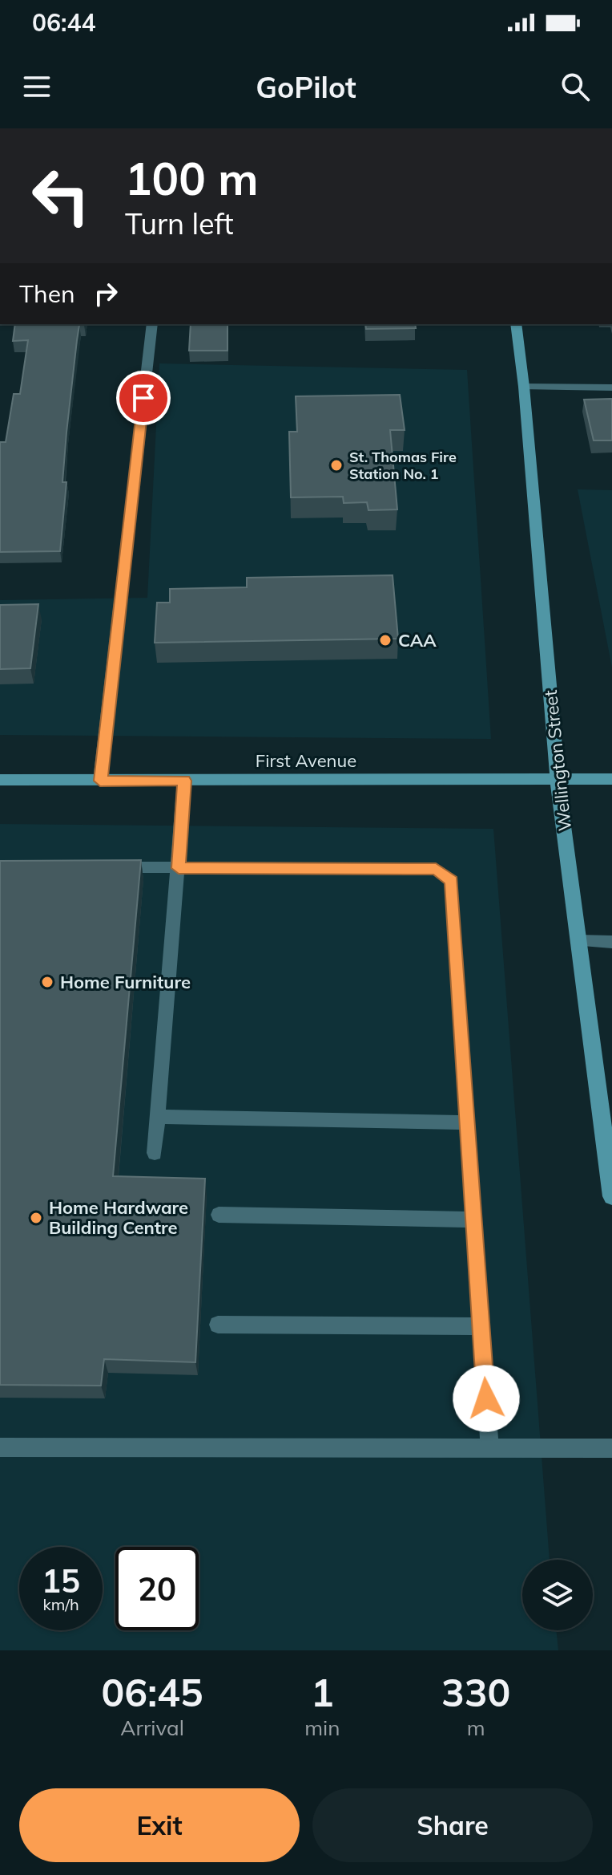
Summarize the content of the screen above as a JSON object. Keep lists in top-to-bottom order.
{
  "streets": {
    "street": ["First Avenue", "Wellington Street"]
  },
  "crossings": [
    ["First Avenue", "Wellington Street"]
  ],
  "places": [
    "St. Thomas Fire Station No. 1",
    "CAA",
    "Home Furniture",
    "Home Hardware Building Centre"
  ],
  "page": {
    "status": "06:44",
    "header": "GoPilot",
    "turn": ["100 m", "Turn left"],
    "then": "Then",
    "speed": "15 km/h",
    "limit": "20",
    "eta": [
      "06:45",
      "Arrival",
      "1",
      "min",
      "330",
      "m"
    ],
    "buttons": ["Exit", "Share"]
  }
}
